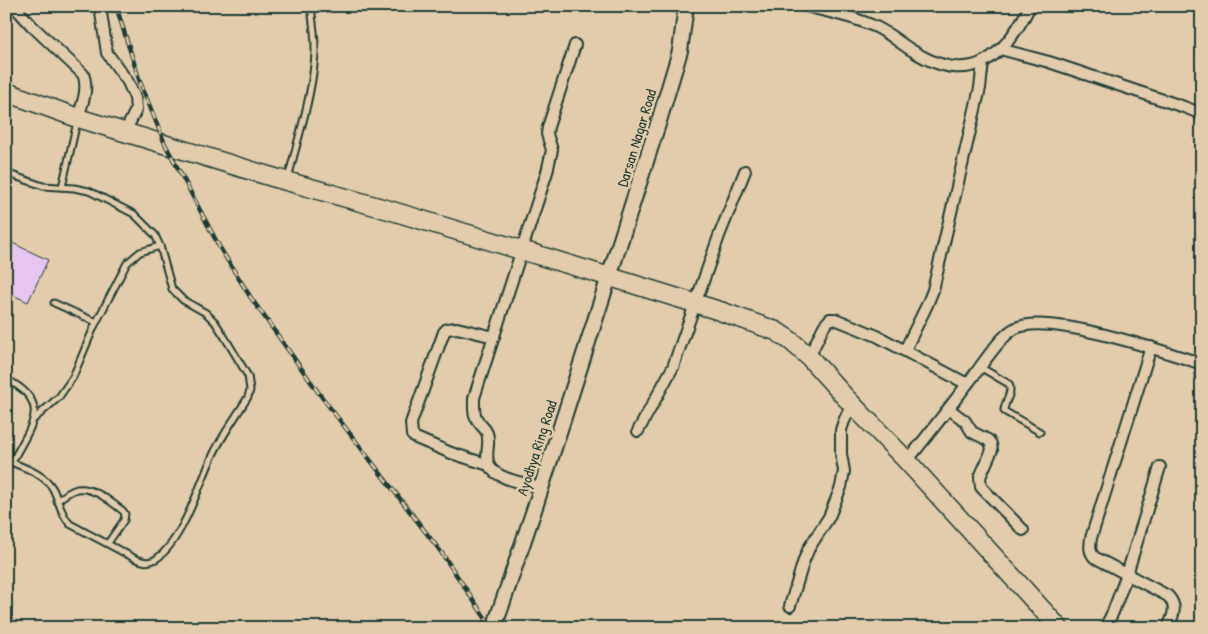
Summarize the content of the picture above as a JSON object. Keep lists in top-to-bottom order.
{
  "streets": {
    "street": ["Darsan Nagar Road", "Ayodhya Ring Road"]
  },
  "crossings": [
    ["Darsan Nagar Road", "Ayodhya Ring Road"]
  ]
}
